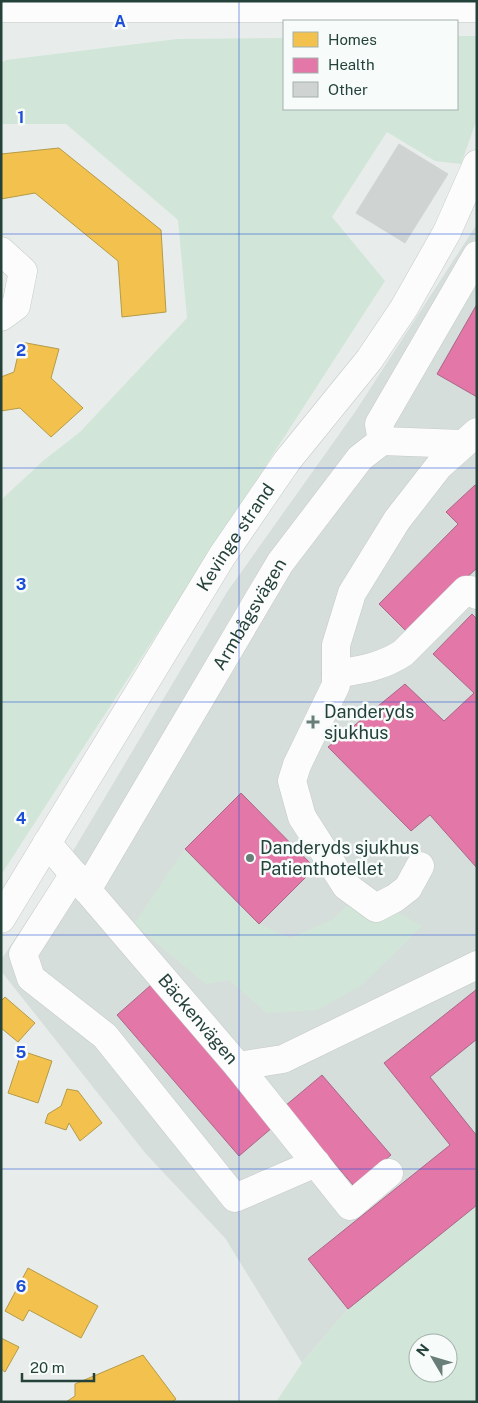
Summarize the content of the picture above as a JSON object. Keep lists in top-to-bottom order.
{
  "streets": {
    "street": ["Kevinge strand", "Armbågsvägen", "Bäckenvägen"]
  },
  "crossings": [
    ["Kevinge strand", "Bäckenvägen"],
    ["Armbågsvägen", "Bäckenvägen"]
  ],
  "places": {
    "health": ["Danderyds sjukhus"],
    "other": ["Danderyds sjukhus Patienthotellet"]
  },
  "legend": ["Homes", "Health", "Other"],
  "scale_bar": "20 m",
  "north": "top left",
  "grid": {
    "columns": ["A"],
    "rows": [
      "1",
      "2",
      "3",
      "4",
      "5",
      "6"
    ]
  }
}
